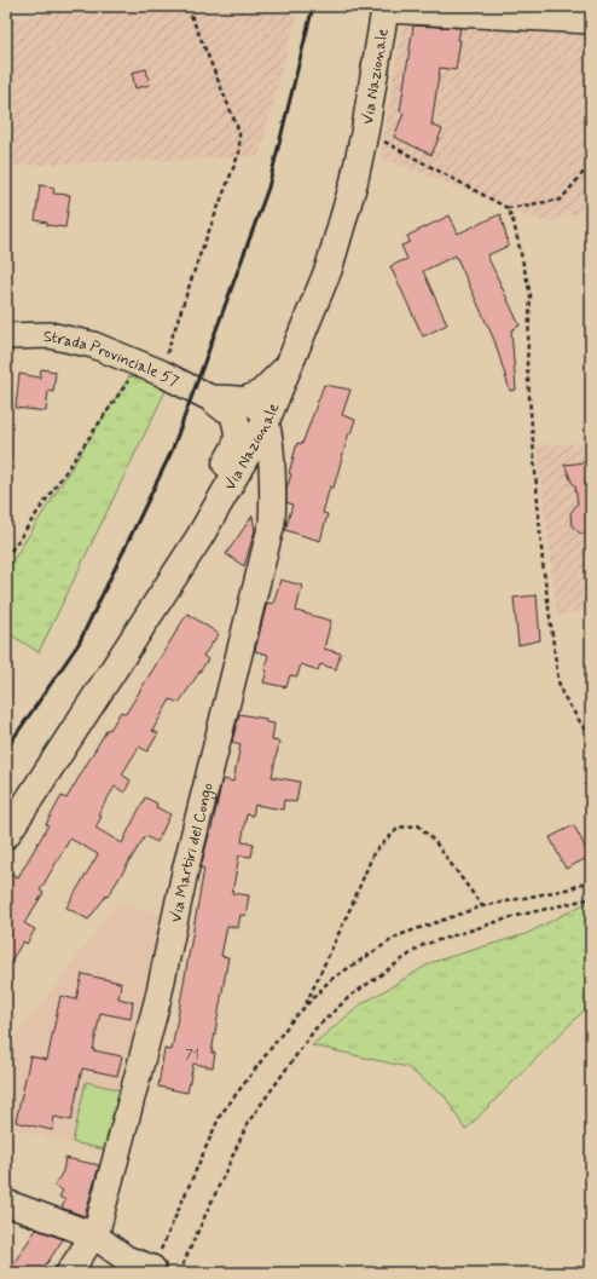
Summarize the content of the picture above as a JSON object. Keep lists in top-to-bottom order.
{
  "streets": {
    "main road": ["Via Nazionale"],
    "street": ["Strada Provinciale 57", "Via Martiri del Congo"]
  },
  "crossings": [
    ["Via Nazionale", "Via Martiri del Congo"]
  ],
  "house_numbers": ["71"]
}
